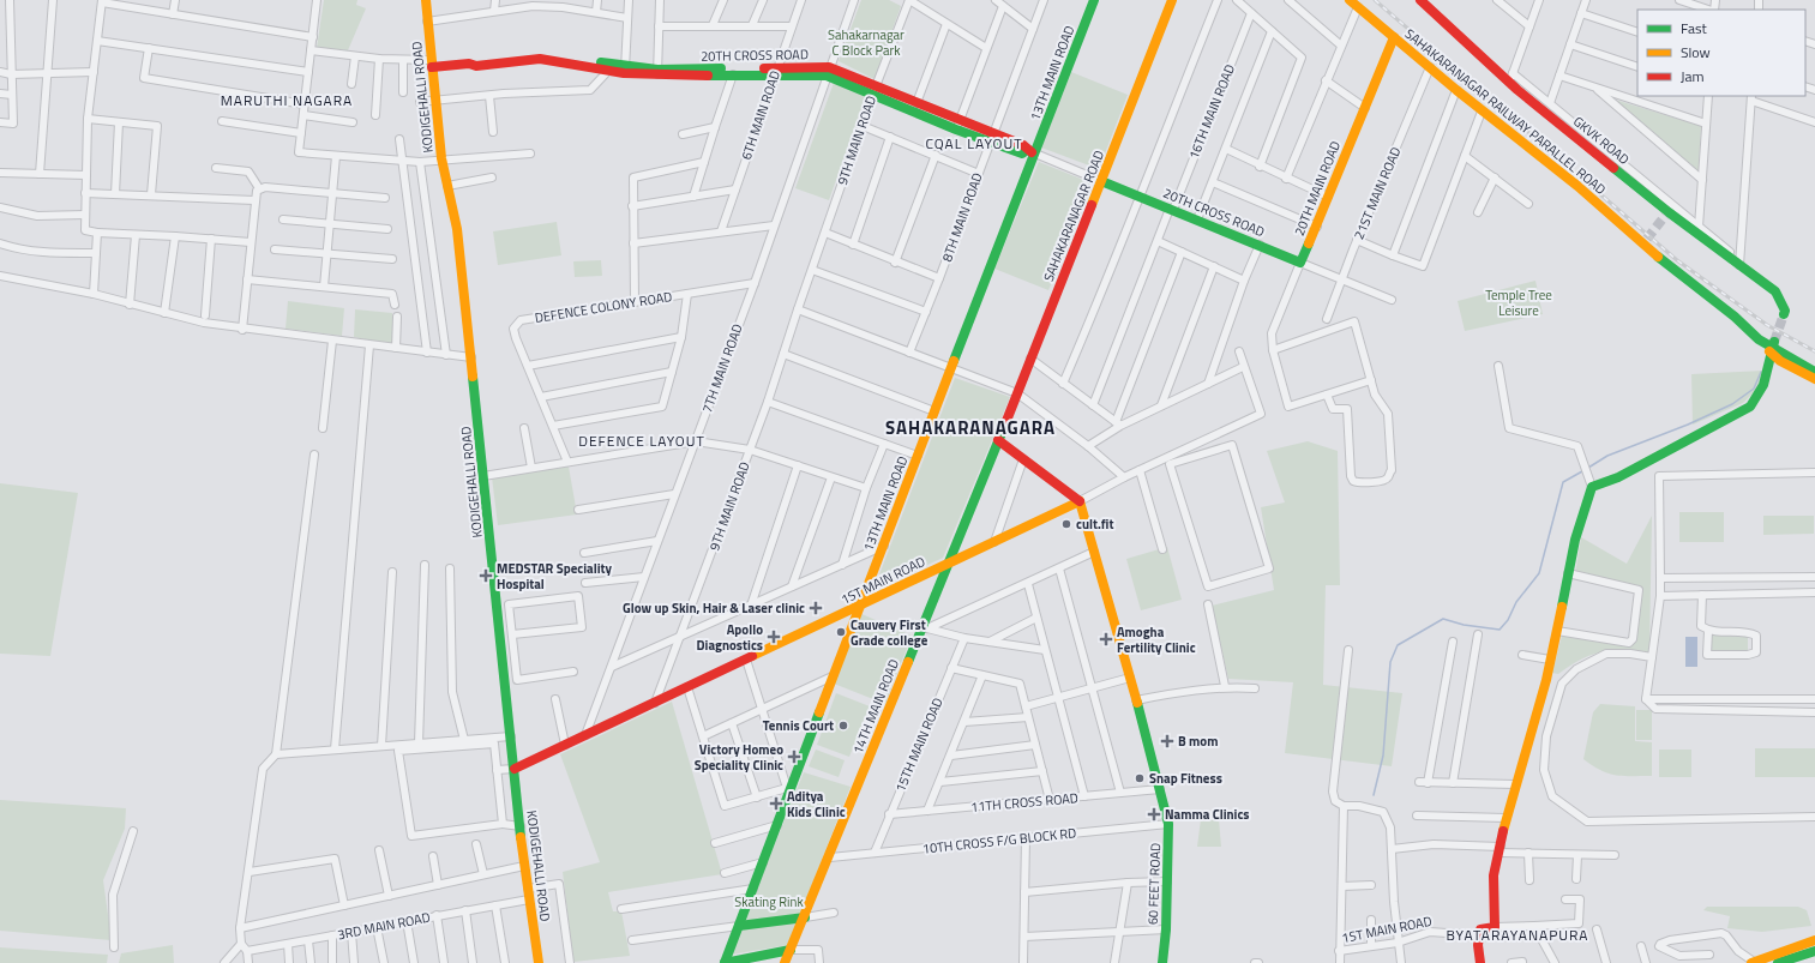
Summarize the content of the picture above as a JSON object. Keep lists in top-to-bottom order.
{
  "streets": {
    "main road": [
      "20TH CROSS ROAD",
      "13TH MAIN ROAD",
      "KODIGEHALLI ROAD",
      "SAHAKARANAGAR RAILWAY PARALLEL ROAD",
      "GKVK ROAD",
      "20TH MAIN ROAD",
      "SAHAKARANAGAR ROAD",
      "1ST MAIN ROAD",
      "14TH MAIN ROAD",
      "60 FEET ROAD"
    ],
    "street": [
      "16TH MAIN ROAD",
      "6TH MAIN ROAD",
      "9TH MAIN ROAD",
      "21ST MAIN ROAD",
      "8TH MAIN ROAD",
      "DEFENCE COLONY ROAD",
      "7TH MAIN ROAD",
      "15TH MAIN ROAD",
      "11TH CROSS ROAD",
      "10TH CROSS F/G BLOCK RD",
      "3RD MAIN ROAD"
    ]
  },
  "crossings": [
    ["20TH CROSS ROAD", "13TH MAIN ROAD"],
    ["20TH CROSS ROAD", "KODIGEHALLI ROAD"],
    ["20TH CROSS ROAD", "16TH MAIN ROAD"],
    ["20TH CROSS ROAD", "6TH MAIN ROAD"],
    ["20TH CROSS ROAD", "9TH MAIN ROAD"],
    ["20TH CROSS ROAD", "20TH MAIN ROAD"],
    ["20TH CROSS ROAD", "21ST MAIN ROAD"],
    ["20TH CROSS ROAD", "SAHAKARANAGAR ROAD"],
    ["20TH CROSS ROAD", "8TH MAIN ROAD"],
    ["20TH CROSS ROAD", "7TH MAIN ROAD"],
    ["13TH MAIN ROAD", "1ST MAIN ROAD"],
    ["KODIGEHALLI ROAD", "1ST MAIN ROAD"],
    ["KODIGEHALLI ROAD", "3RD MAIN ROAD"],
    ["SAHAKARANAGAR RAILWAY PARALLEL ROAD", "20TH MAIN ROAD"],
    ["SAHAKARANAGAR RAILWAY PARALLEL ROAD", "21ST MAIN ROAD"],
    ["9TH MAIN ROAD", "1ST MAIN ROAD"],
    ["SAHAKARANAGAR ROAD", "1ST MAIN ROAD"],
    ["SAHAKARANAGAR ROAD", "14TH MAIN ROAD"],
    ["DEFENCE COLONY ROAD", "7TH MAIN ROAD"],
    ["7TH MAIN ROAD", "1ST MAIN ROAD"],
    ["1ST MAIN ROAD", "14TH MAIN ROAD"],
    ["1ST MAIN ROAD", "60 FEET ROAD"],
    ["14TH MAIN ROAD", "10TH CROSS F/G BLOCK RD"],
    ["15TH MAIN ROAD", "11TH CROSS ROAD"],
    ["15TH MAIN ROAD", "10TH CROSS F/G BLOCK RD"],
    ["11TH CROSS ROAD", "60 FEET ROAD"],
    ["10TH CROSS F/G BLOCK RD", "60 FEET ROAD"]
  ],
  "districts": [
    "MARUTHI NAGARA",
    "CQAL LAYOUT",
    "SAHAKARANAGARA",
    "DEFENCE LAYOUT",
    "BYATARAYANAPURA"
  ],
  "parks": ["Sahakarnagar C Block Park", "Temple Tree Leisure", "Skating Rink"],
  "places": {
    "other": [
      "cult.fit",
      "Cauvery First Grade college",
      "Tennis Court",
      "Snap Fitness"
    ],
    "health": [
      "MEDSTAR Speciality Hospital",
      "Glow up Skin, Hair & Laser clinic",
      "Apollo Diagnostics",
      "Amogha Fertility Clinic",
      "B mom",
      "Victory Homeo Speciality Clinic",
      "Aditya Kids Clinic",
      "Namma Clinics"
    ]
  },
  "legend": ["Fast", "Slow", "Jam"]
}
